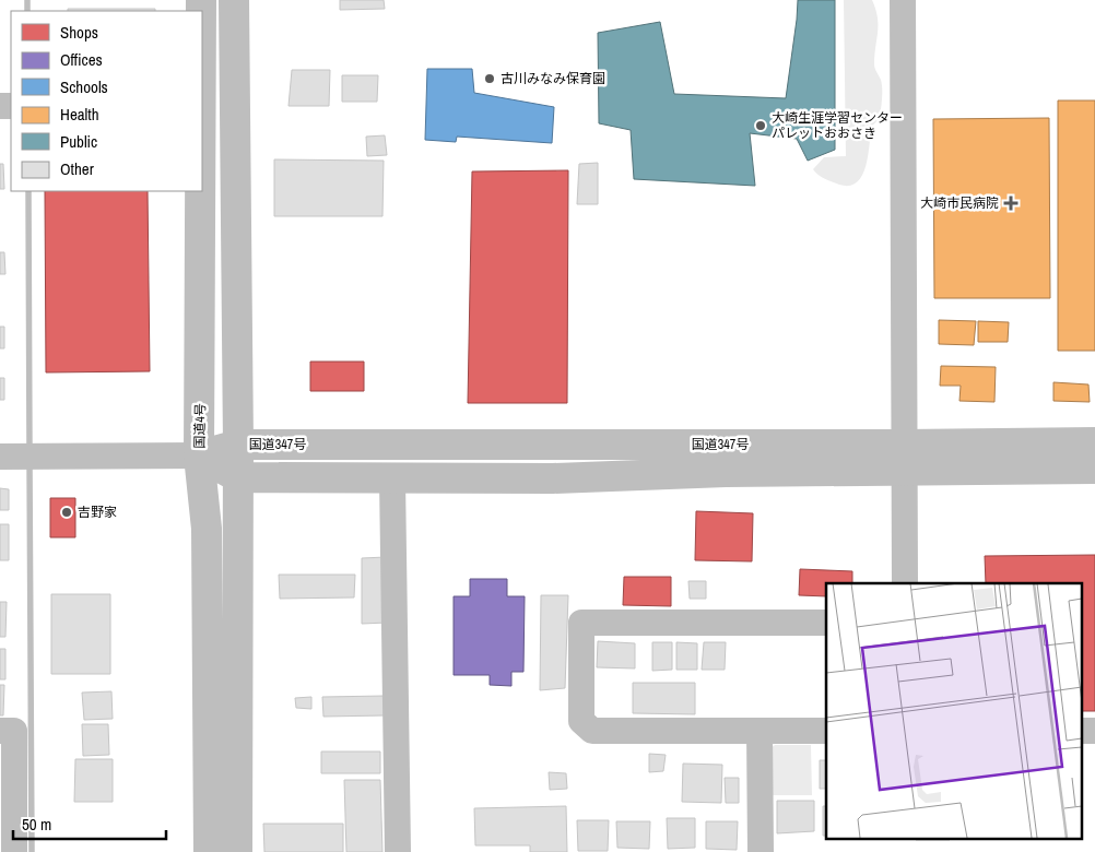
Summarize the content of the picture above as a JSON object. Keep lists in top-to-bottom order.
{
  "streets": {
    "highway": ["国道4号", "国道347号"]
  },
  "crossings": [
    ["国道4号", "国道347号"]
  ],
  "places": {
    "other": ["古川みなみ保育園", "大崎生涯学習センター パレットおおさき", "吉野家"],
    "health": ["大崎市民病院"]
  },
  "legend": [
    "Shops",
    "Offices",
    "Schools",
    "Health",
    "Public",
    "Other"
  ],
  "scale_bar": "50 m"
}
